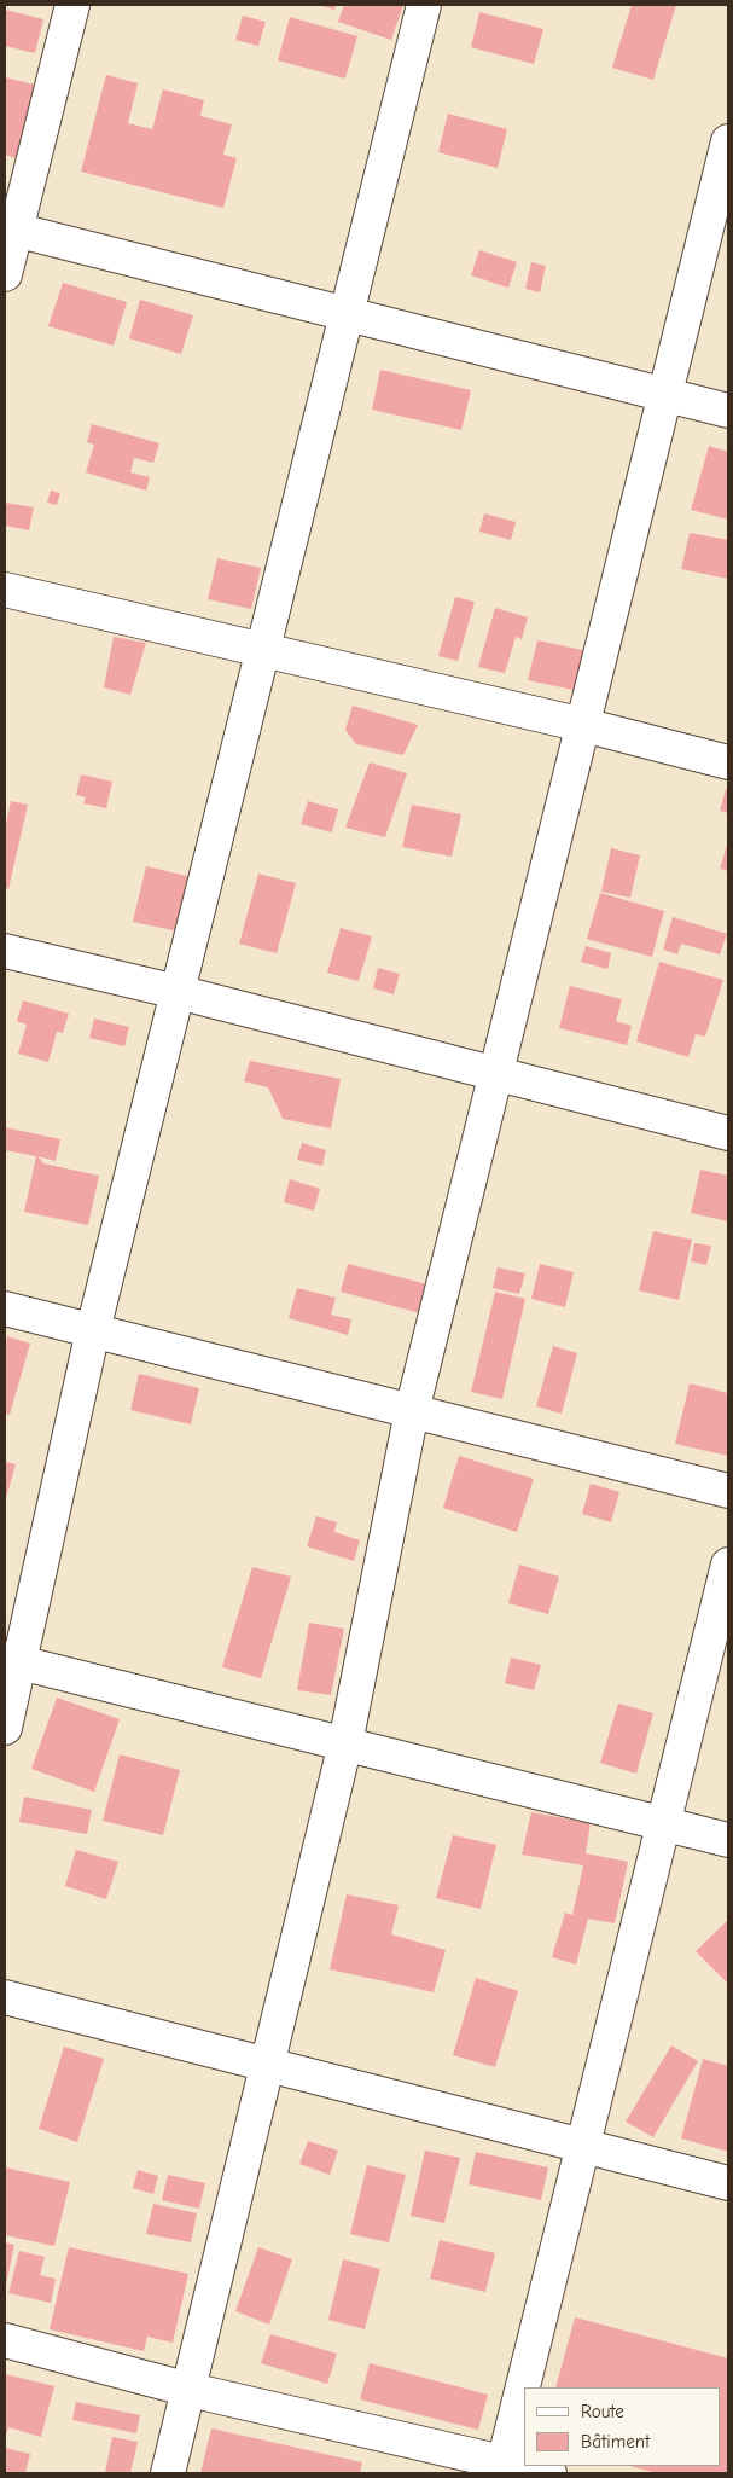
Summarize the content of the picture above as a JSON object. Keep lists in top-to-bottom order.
{
  "legend": ["Route", "Bâtiment"]
}
